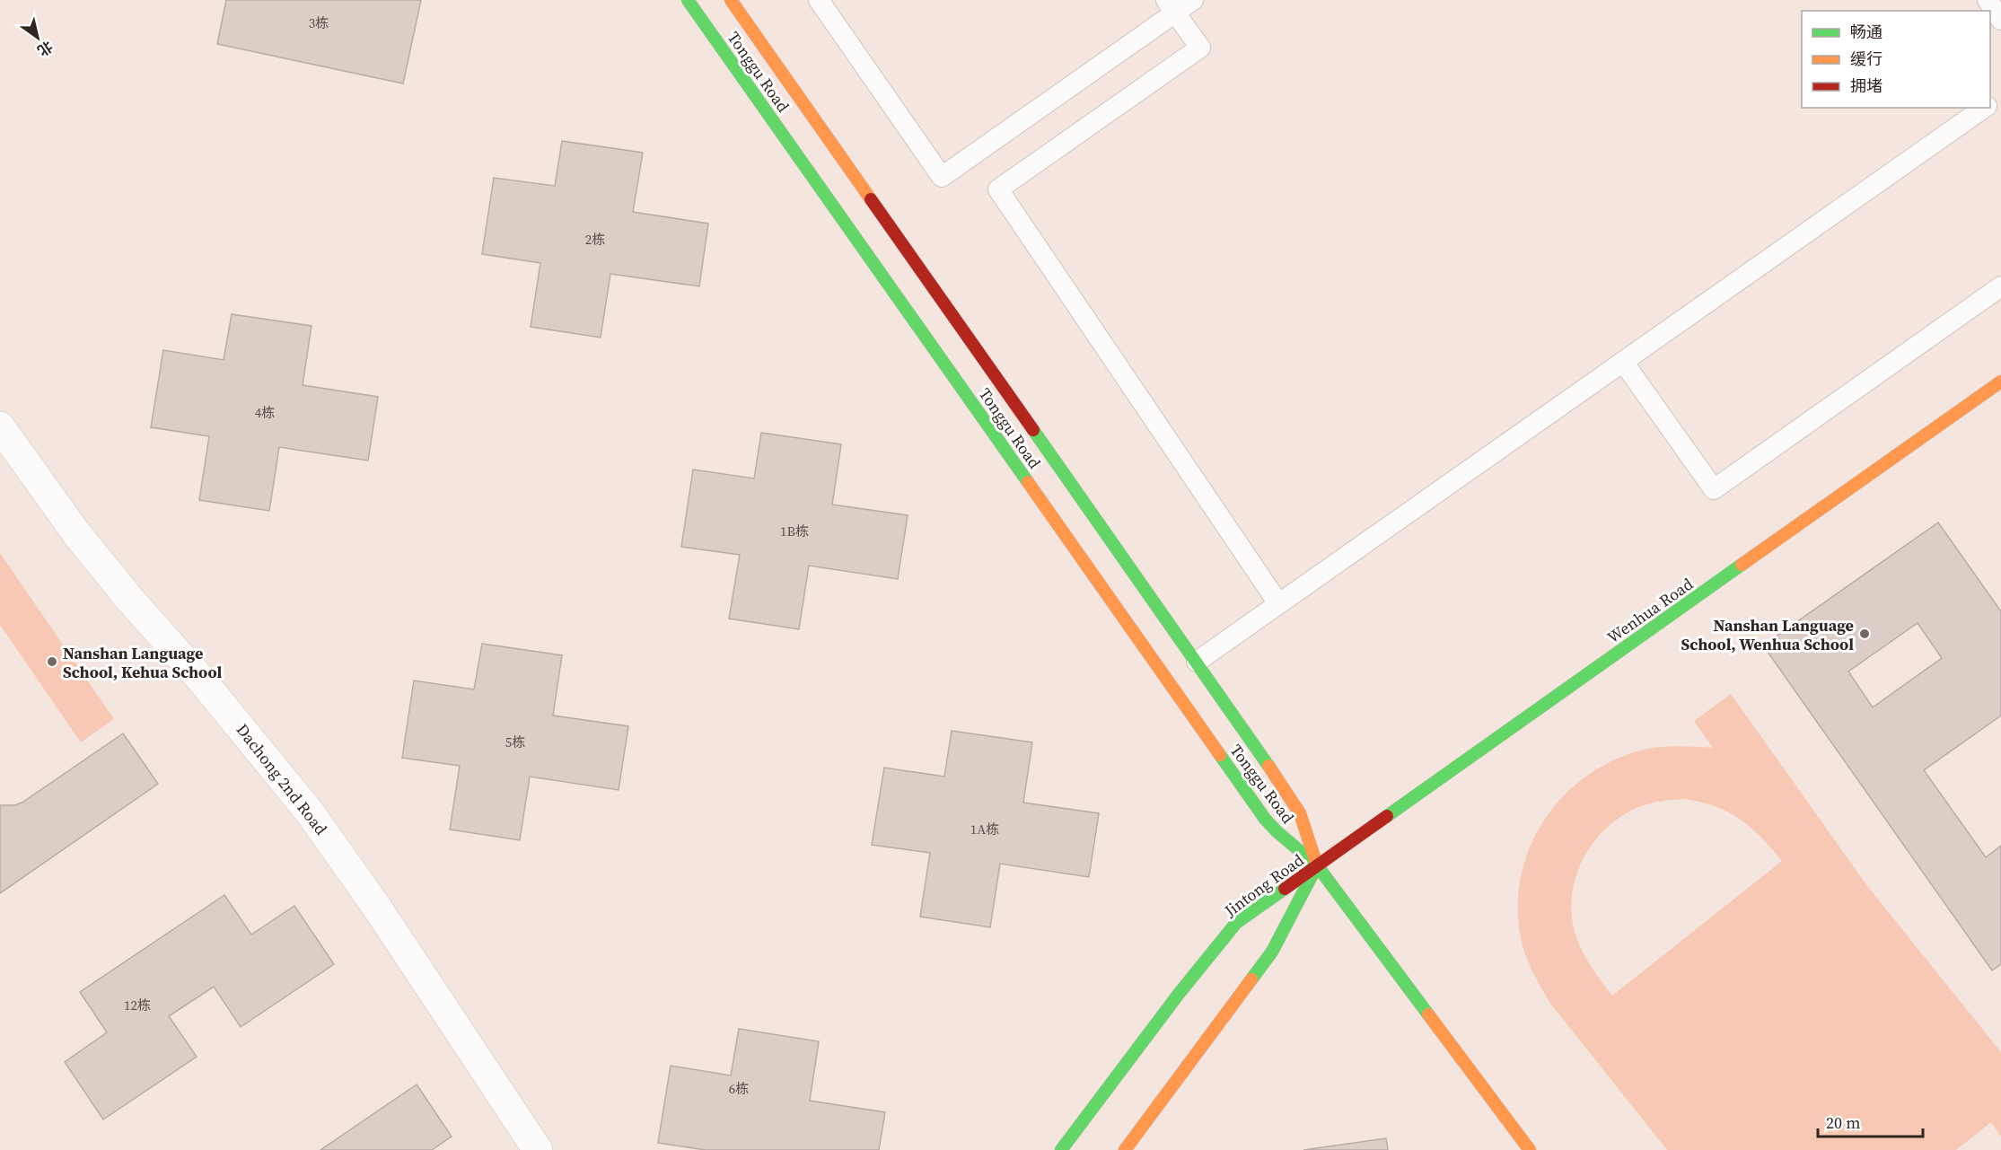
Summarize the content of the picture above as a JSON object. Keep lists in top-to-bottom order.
{
  "streets": {
    "main road": ["Tonggu Road", "Wenhua Road", "Jintong Road"],
    "street": ["Dachong 2nd Road"]
  },
  "crossings": [
    ["Tonggu Road", "Wenhua Road"],
    ["Tonggu Road", "Jintong Road"],
    ["Wenhua Road", "Jintong Road"]
  ],
  "places": ["Nanshan Language School, Wenhua School", "Nanshan Language School, Kehua School"],
  "house_numbers": [
    "3栋",
    "2栋",
    "4栋",
    "1B栋",
    "5栋",
    "1A栋",
    "12栋",
    "6栋"
  ],
  "legend": ["畅通", "缓行", "拥堵"],
  "scale_bar": "20 m",
  "north": "bottom right"
}
